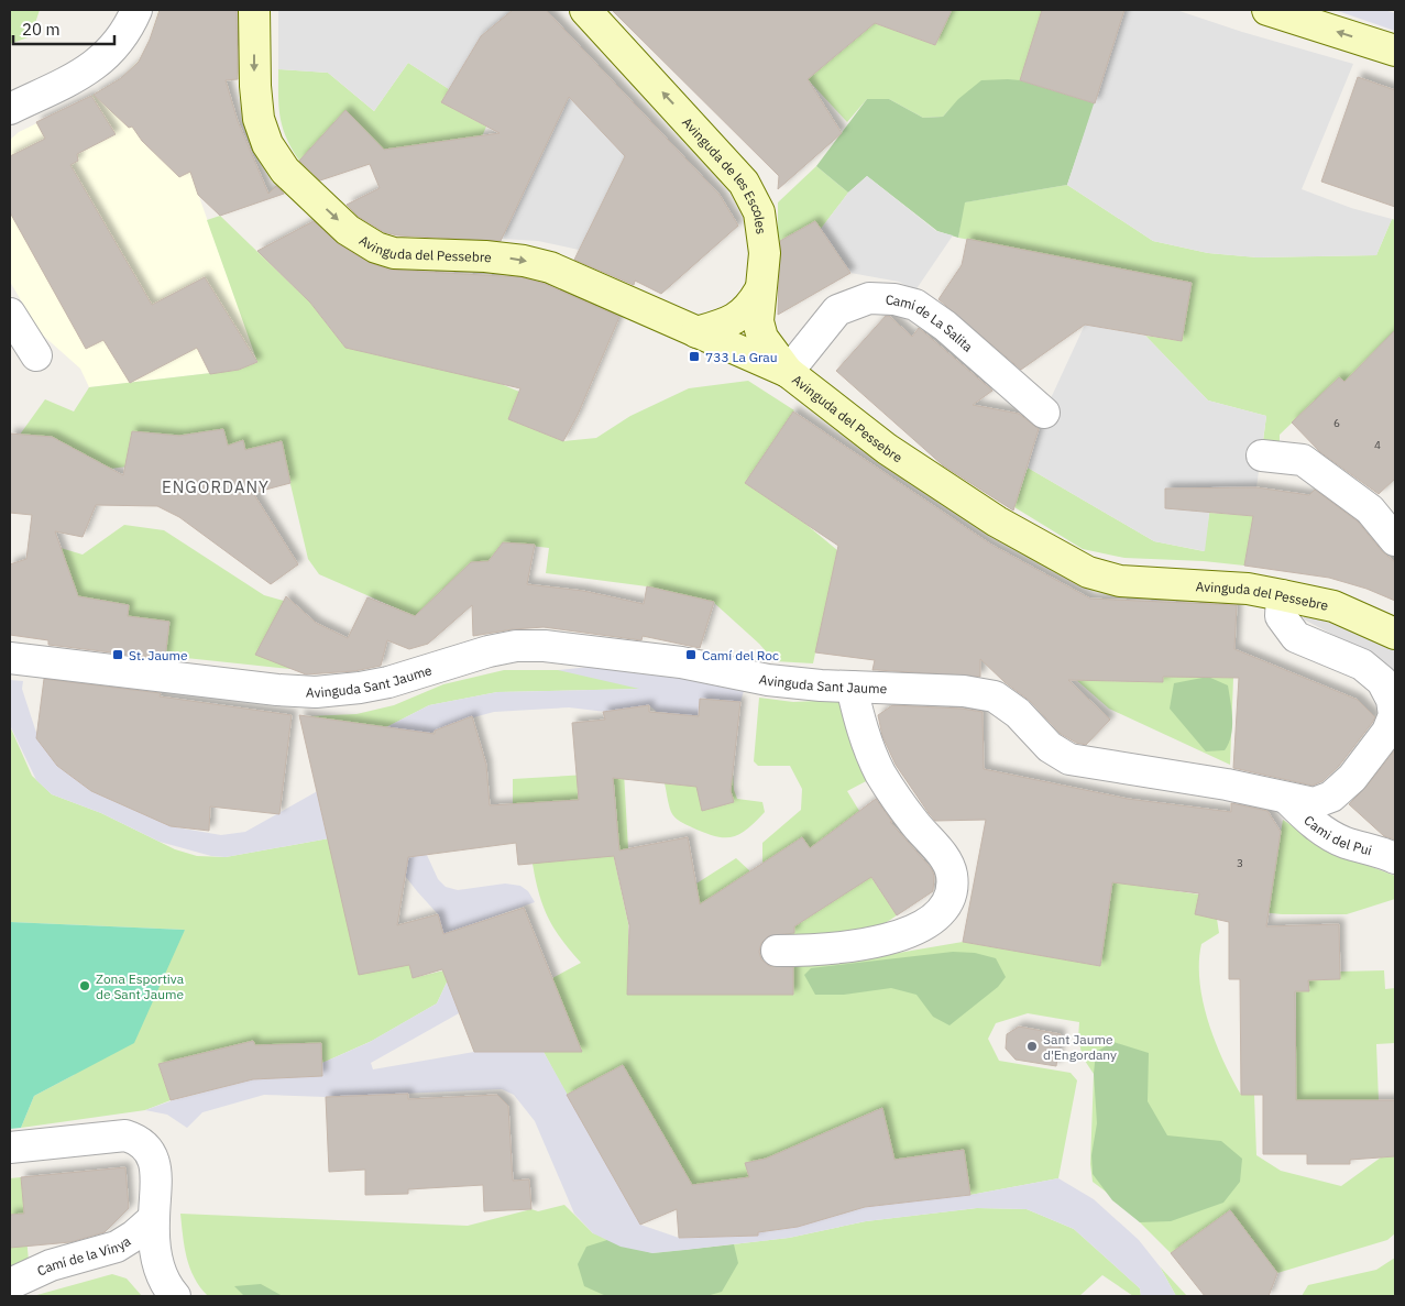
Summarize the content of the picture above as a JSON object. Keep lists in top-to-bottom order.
{
  "streets": {
    "main road": ["Avinguda de les Escoles", "Avinguda del Pessebre"],
    "street": [
      "Camí de La Salita",
      "Avinguda Sant Jaume",
      "Cami del Pui",
      "Camí de la Vinya"
    ]
  },
  "crossings": [
    ["Avinguda de les Escoles", "Avinguda del Pessebre"],
    ["Avinguda de les Escoles", "Camí de La Salita"],
    ["Avinguda del Pessebre", "Camí de La Salita"],
    ["Avinguda del Pessebre", "Avinguda Sant Jaume"],
    ["Avinguda Sant Jaume", "Cami del Pui"]
  ],
  "one_way": ["Avinguda de les Escoles", "Avinguda del Pessebre"],
  "districts": ["ENGORDANY"],
  "places": {
    "transit": ["733 La Grau", "St. Jaume", "Camí del Roc"],
    "other": ["Zona Esportiva de Sant Jaume", "Sant Jaume d'Engordany"]
  },
  "house_numbers": ["6", "4", "3"],
  "scale_bar": "20 m"
}
